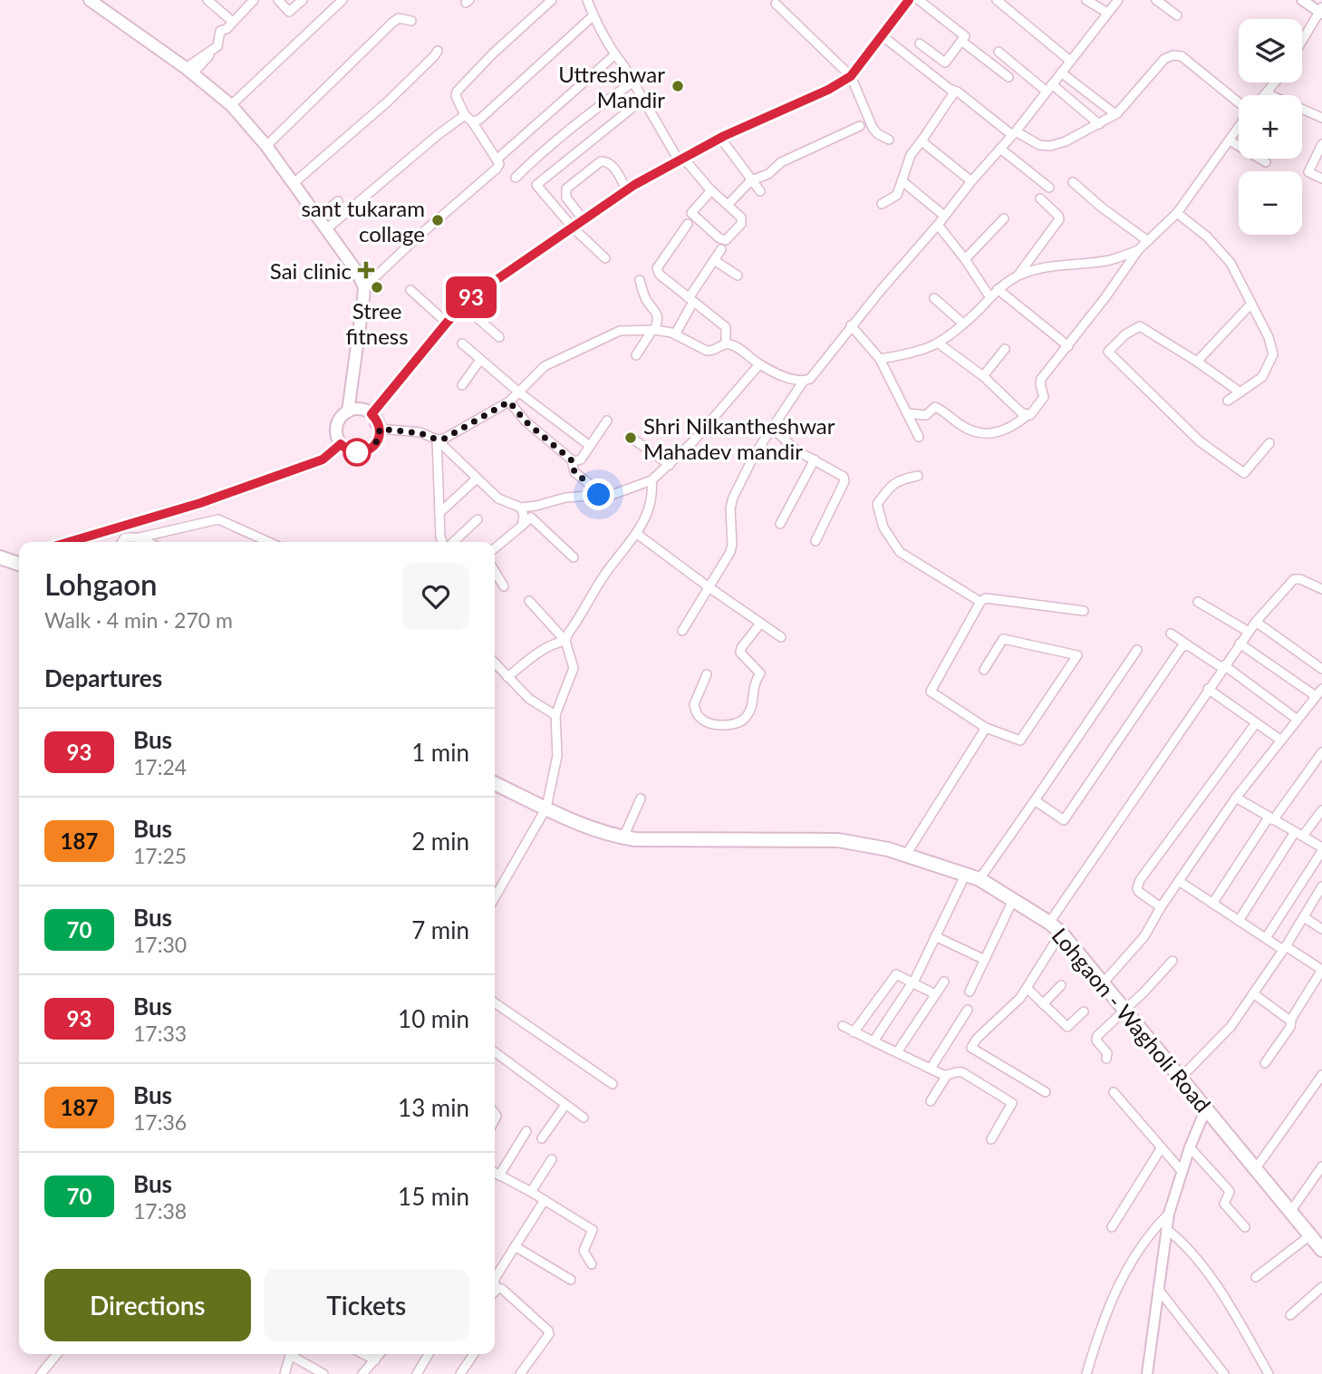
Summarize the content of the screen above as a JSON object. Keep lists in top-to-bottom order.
{
  "streets": {
    "main road": ["Lohgaon - Wagholi Road"]
  },
  "places": {
    "other": [
      "Uttreshwar Mandir",
      "sant tukaram collage",
      "Stree fitness",
      "Shri Nilkantheshwar Mahadev mandir"
    ],
    "health": ["Sai clinic"]
  },
  "lines": ["bus line 93"],
  "page": {
    "on_map": "93",
    "map_buttons": ["+", "−"],
    "heading": [
      ["Lohgaon", "Walk · 4 min · 270 m"],
      "Departures"
    ],
    "list": [
      {
        "mark": "93",
        "name": "Bus",
        "note": "17:24",
        "value": "1 min"
      },
      {
        "mark": "187",
        "name": "Bus",
        "note": "17:25",
        "value": "2 min"
      },
      {
        "mark": "70",
        "name": "Bus",
        "note": "17:30",
        "value": "7 min"
      },
      {
        "mark": "93",
        "name": "Bus",
        "note": "17:33",
        "value": "10 min"
      },
      {
        "mark": "187",
        "name": "Bus",
        "note": "17:36",
        "value": "13 min"
      },
      {
        "mark": "70",
        "name": "Bus",
        "note": "17:38",
        "value": "15 min"
      }
    ],
    "buttons": ["Directions", "Tickets"]
  }
}
